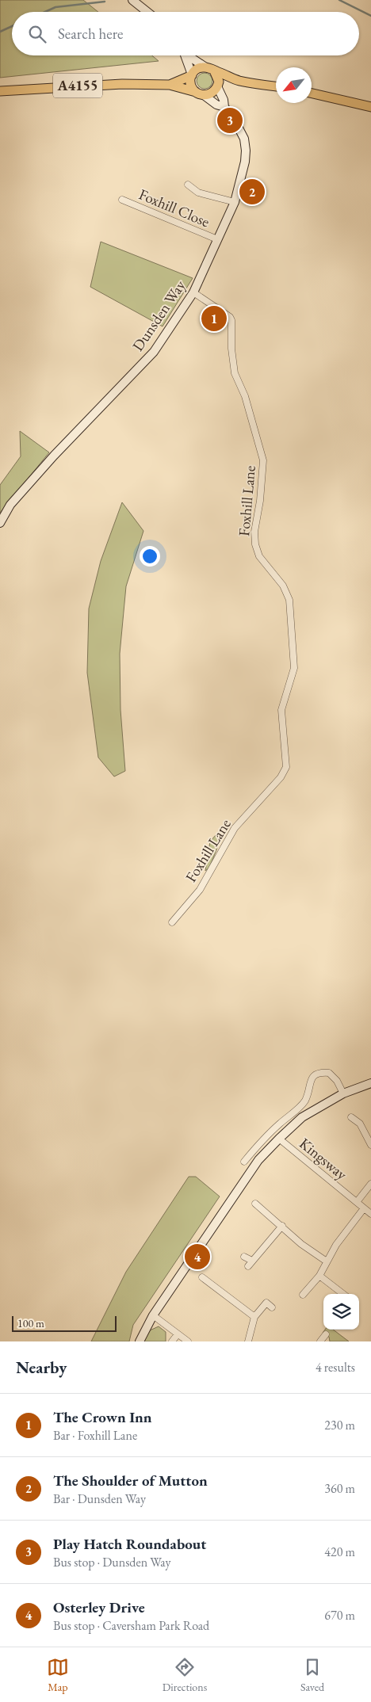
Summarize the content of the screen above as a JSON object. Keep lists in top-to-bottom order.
{
  "streets": {
    "main road": ["A4155"],
    "street": [
      "Foxhill Close",
      "Dunsden Way",
      "Foxhill Lane",
      "Kingsway"
    ]
  },
  "crossings": [
    ["A4155", "Dunsden Way"],
    ["Foxhill Close", "Dunsden Way"],
    ["Dunsden Way", "Foxhill Lane"]
  ],
  "scale_bar": "100 m",
  "north": "bottom left",
  "page": {
    "search": "Search here",
    "pins": [
      "3",
      "2",
      "1",
      "4"
    ],
    "scale": "100 m",
    "heading": ["Nearby", "4 results"],
    "list": [
      {
        "mark": "1",
        "name": "The Crown Inn",
        "note": "Bar · Foxhill Lane",
        "value": "230 m"
      },
      {
        "mark": "2",
        "name": "The Shoulder of Mutton",
        "note": "Bar · Dunsden Way",
        "value": "360 m"
      },
      {
        "mark": "3",
        "name": "Play Hatch Roundabout",
        "note": "Bus stop · Dunsden Way",
        "value": "420 m"
      },
      {
        "mark": "4",
        "name": "Osterley Drive",
        "note": "Bus stop · Caversham Park Road",
        "value": "670 m"
      }
    ],
    "nav": ["Map", "Directions", "Saved"]
  }
}
